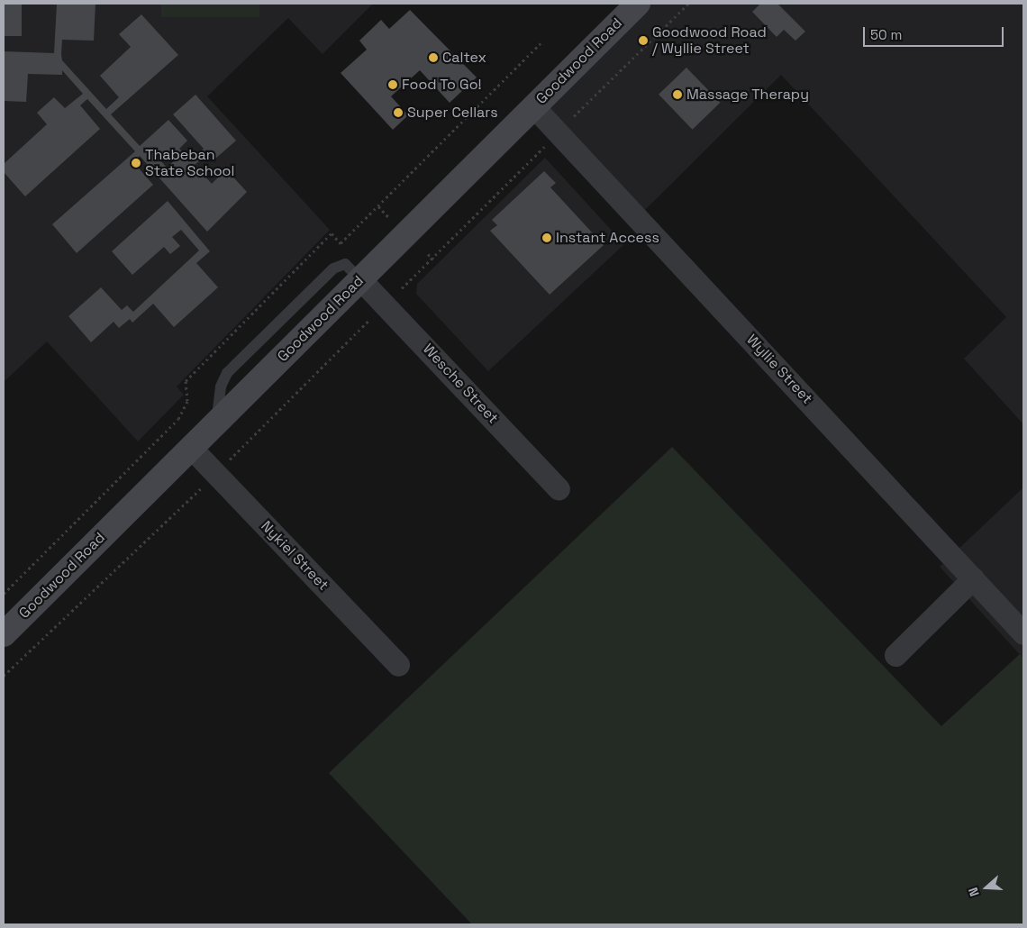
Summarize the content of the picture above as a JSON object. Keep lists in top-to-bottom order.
{
  "streets": {
    "main road": ["Goodwood Road"],
    "street": ["Wyllie Street", "Wesche Street", "Nykiel Street"]
  },
  "crossings": [
    ["Goodwood Road", "Wyllie Street"],
    ["Goodwood Road", "Wesche Street"],
    ["Goodwood Road", "Nykiel Street"]
  ],
  "places": [
    "Goodwood Road / Wyllie Street",
    "Caltex",
    "Food To Go!",
    "Massage Therapy",
    "Super Cellars",
    "Thabeban State School",
    "Instant Access"
  ],
  "scale_bar": "50 m",
  "north": "left"
}
